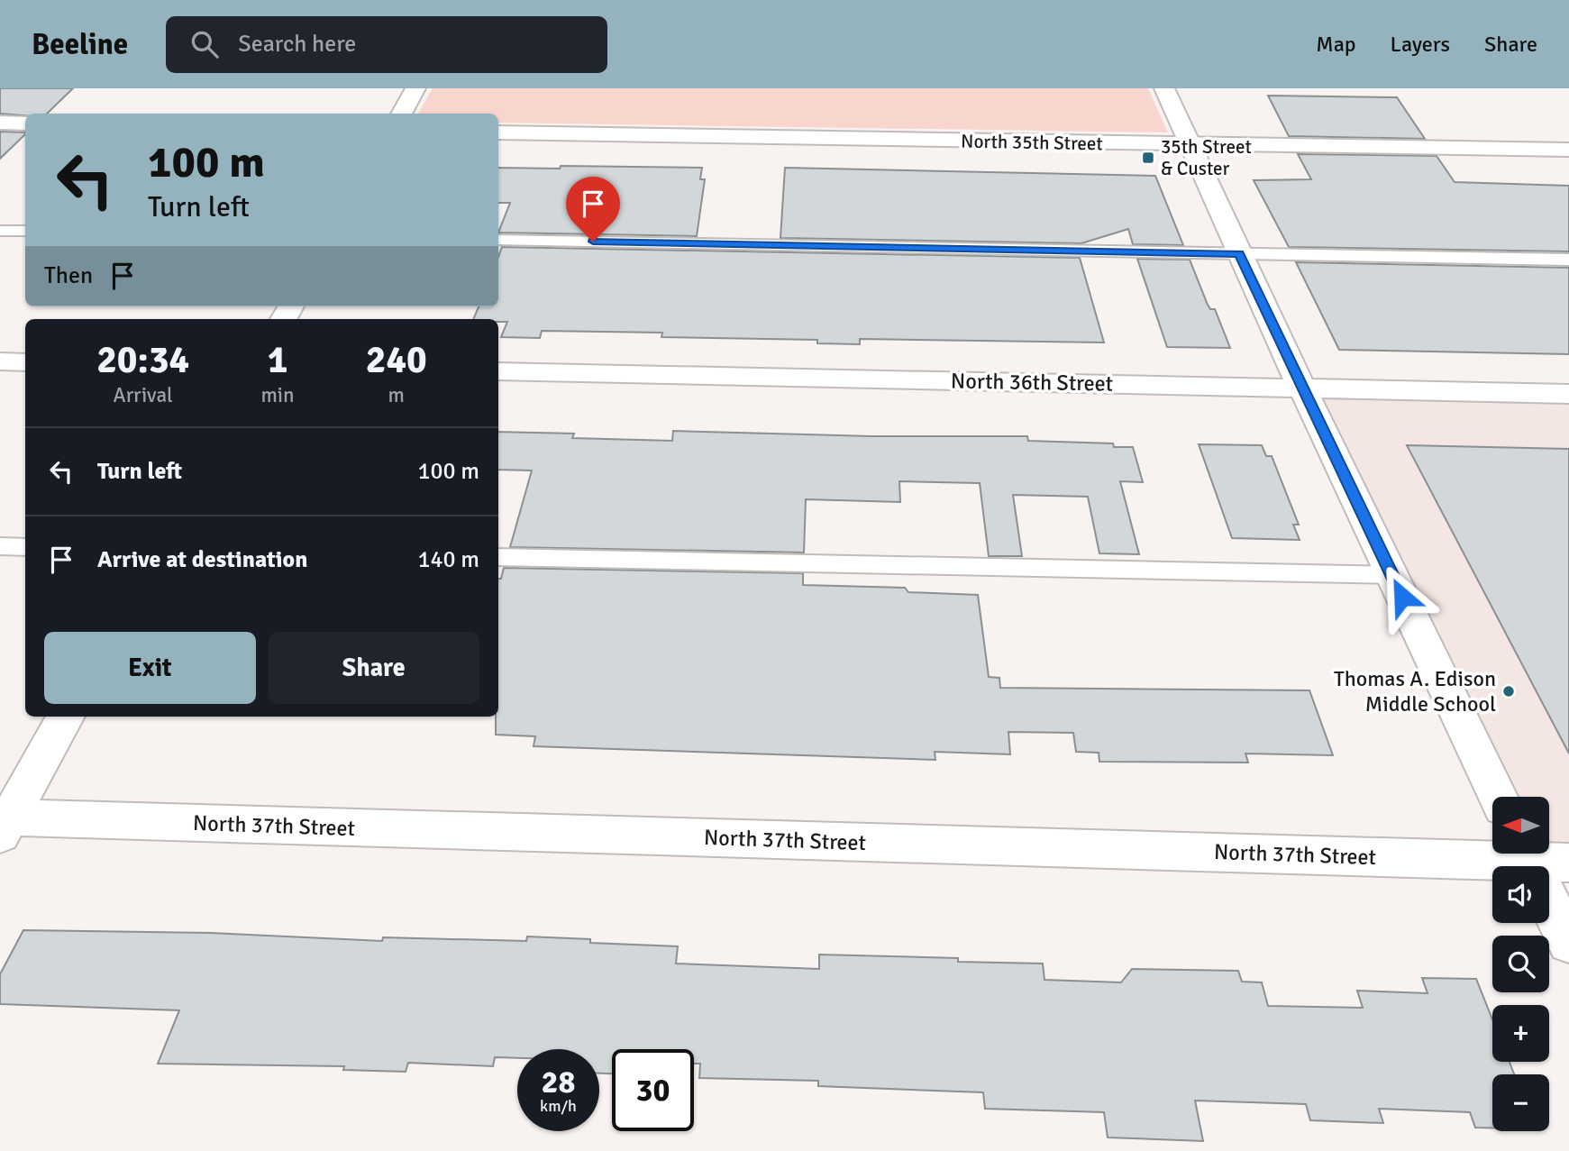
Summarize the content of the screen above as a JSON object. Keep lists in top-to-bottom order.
{
  "streets": {
    "street": ["North 35th Street", "North 36th Street", "North 37th Street"]
  },
  "places": {
    "transit": ["35th Street & Custer"],
    "other": ["Thomas A. Edison Middle School"]
  },
  "north": "left",
  "page": {
    "header": "Beeline",
    "search": "Search here",
    "nav": ["Map", "Layers", "Share"],
    "turn": ["100 m", "Turn left"],
    "then": "Then",
    "eta": [
      "20:34",
      "Arrival",
      "1",
      "min",
      "240",
      "m"
    ],
    "list": [
      {
        "name": "Turn left",
        "value": "100 m"
      },
      {
        "name": "Arrive at destination",
        "value": "140 m"
      }
    ],
    "buttons": ["Exit", "Share"],
    "map_buttons": ["+", "−"],
    "speed": "28 km/h",
    "limit": "30"
  }
}
